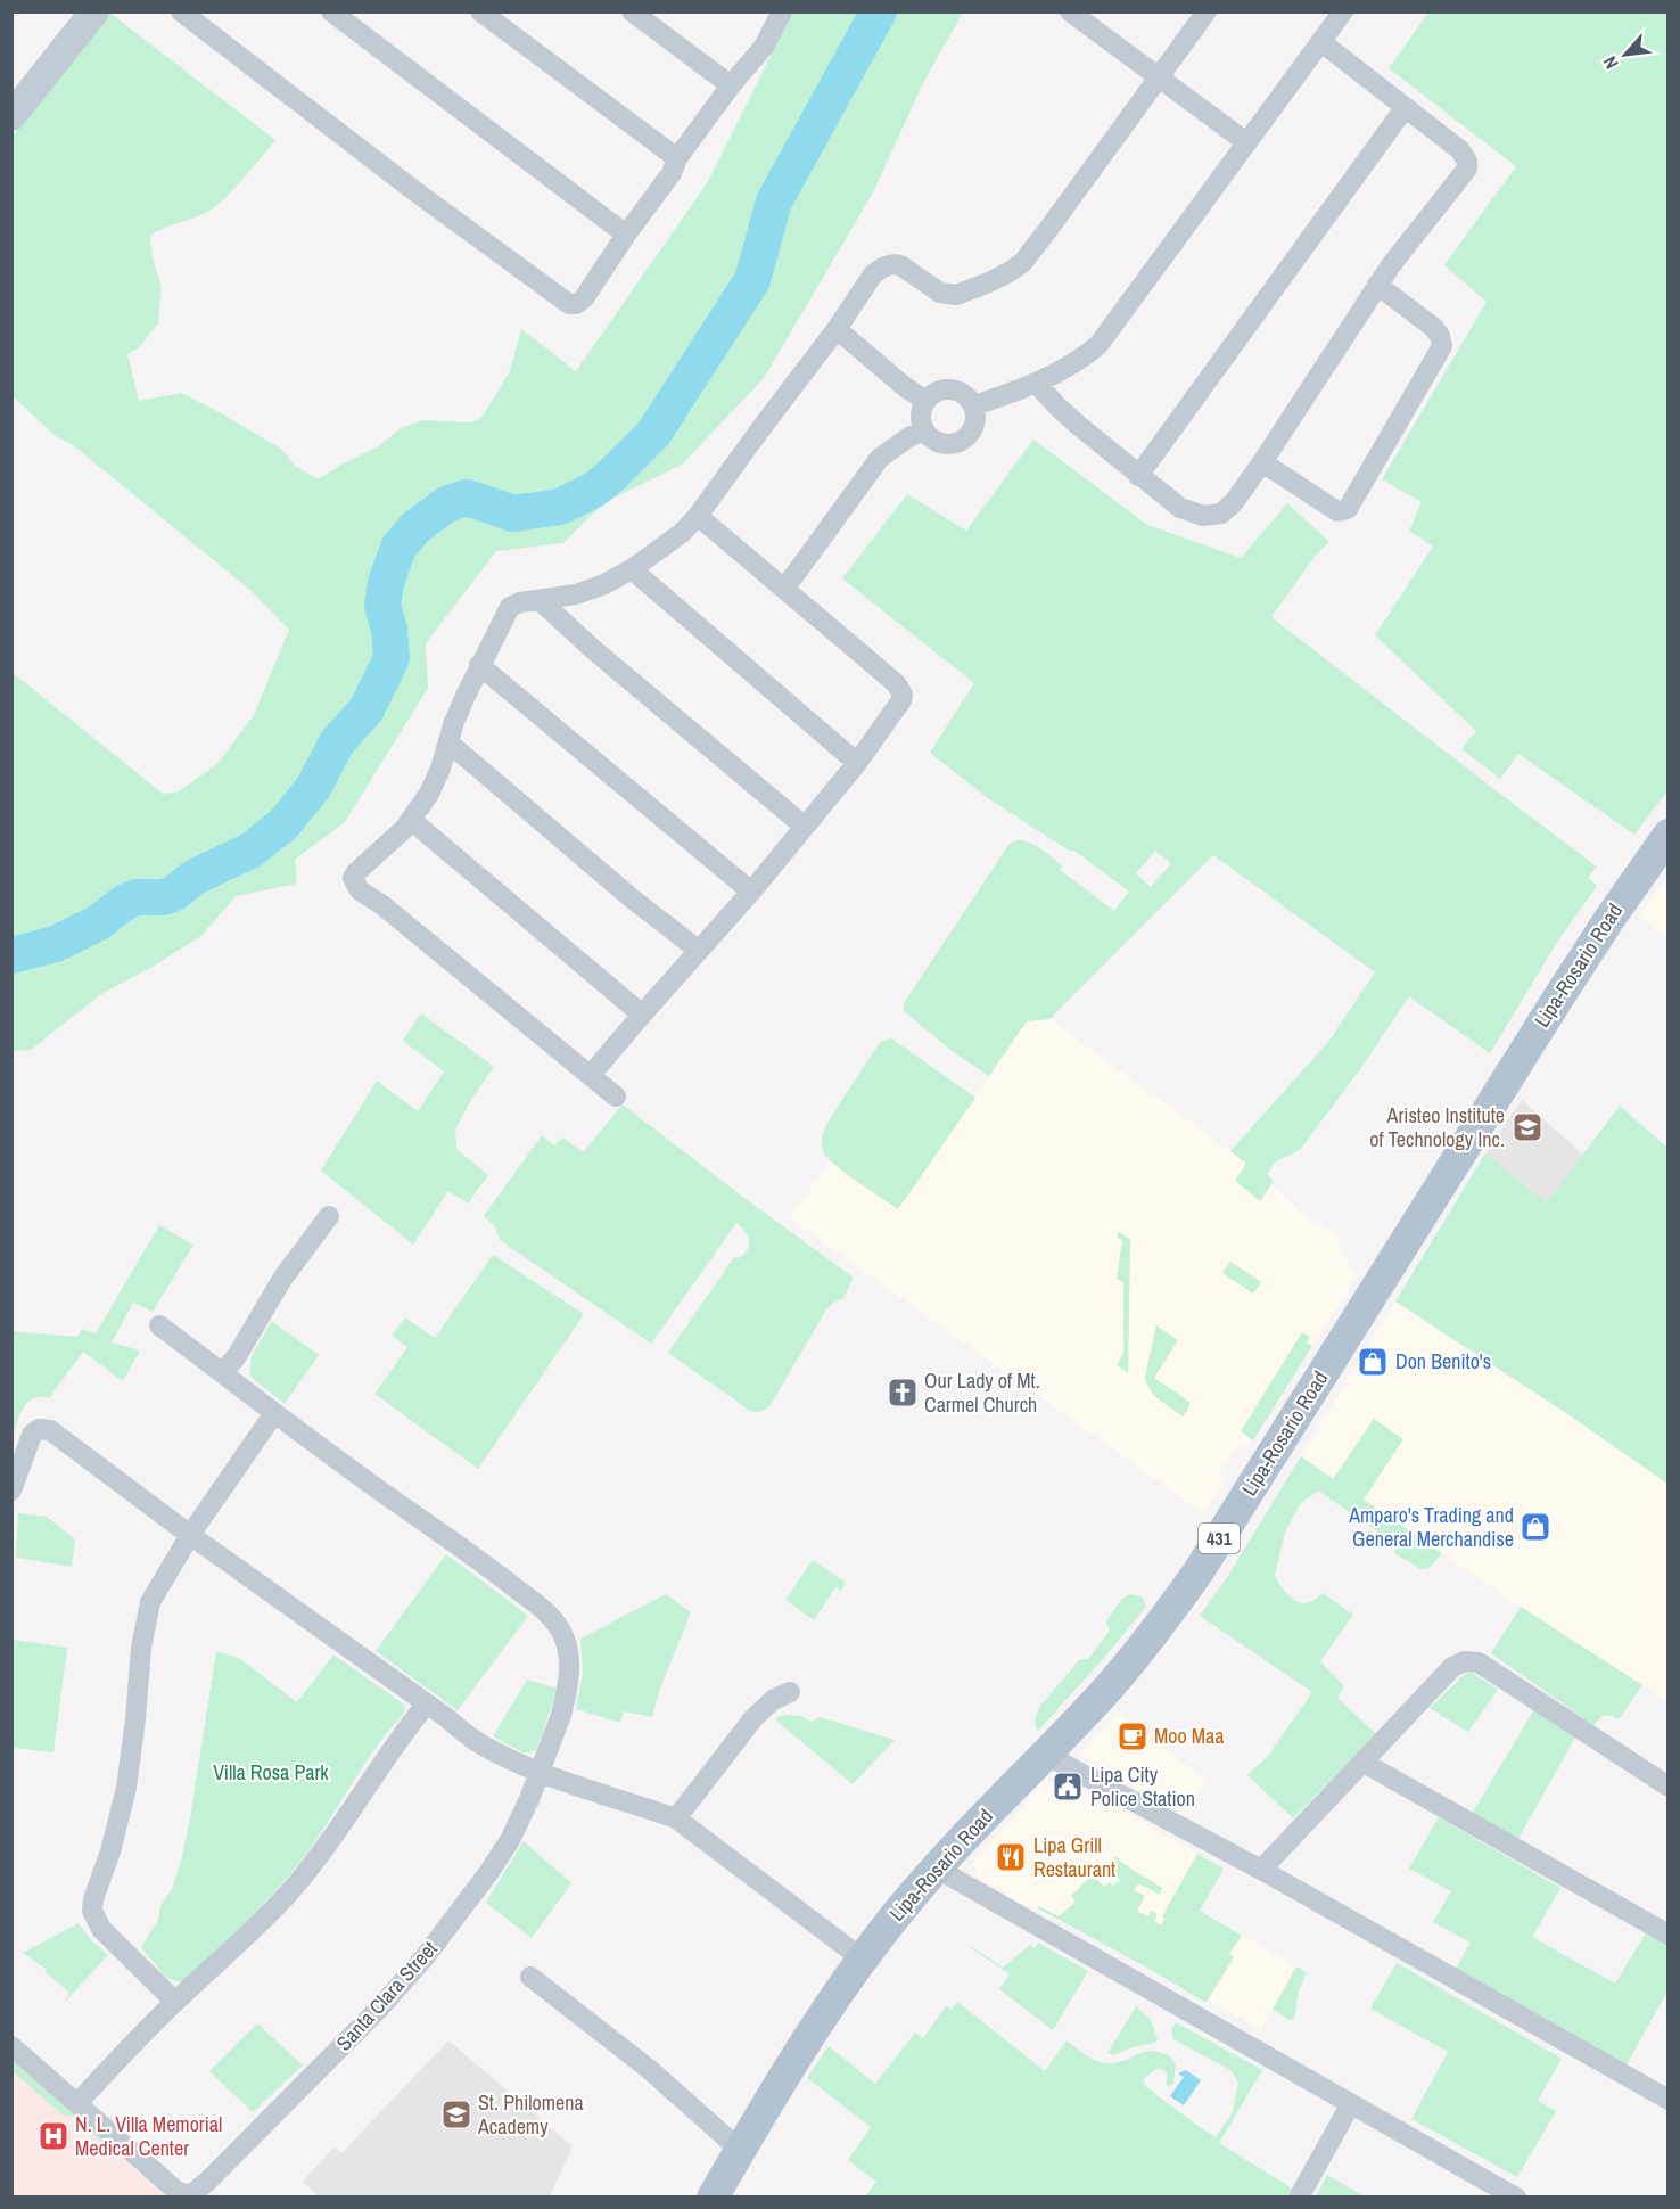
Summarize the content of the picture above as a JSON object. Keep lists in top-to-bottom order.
{
  "streets": {
    "main road": ["Lipa-Rosario Road", "431"],
    "street": ["Santa Clara Street"]
  },
  "parks": ["Villa Rosa Park"],
  "places": {
    "school or university": ["Aristeo Institute of Technology Inc.", "St. Philomena Academy"],
    "shop": ["Don Benito's", "Amparo's Trading and General Merchandise"],
    "church": ["Our Lady of Mt. Carmel Church"],
    "cafe": ["Moo Maa"],
    "public building": ["Lipa City Police Station"],
    "restaurant": ["Lipa Grill Restaurant"],
    "hospital": ["N. L. Villa Memorial Medical Center"]
  },
  "north": "bottom left"
}
